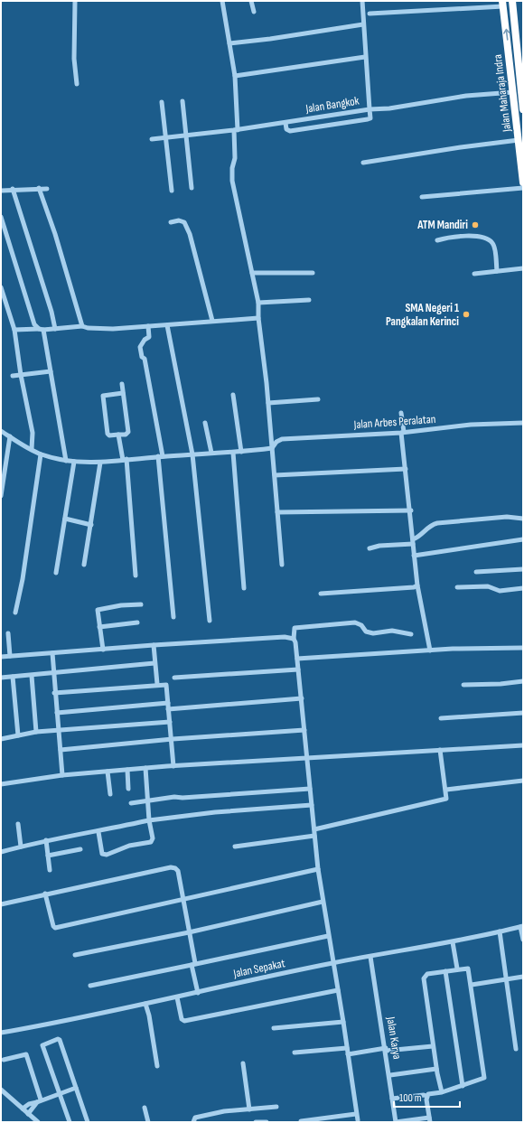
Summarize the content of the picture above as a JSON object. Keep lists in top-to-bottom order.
{
  "streets": {
    "highway": ["Jalan Maharaja Indra"],
    "street": [
      "Jalan Bangkok",
      "Jalan Arbes Peralatan",
      "Jalan Sepakat",
      "Jalan Karya"
    ]
  },
  "crossings": [
    ["Jalan Sepakat", "Jalan Karya"]
  ],
  "places": ["ATM Mandiri", "SMA Negeri 1 Pangkalan Kerinci"],
  "scale_bar": "100 m"
}
